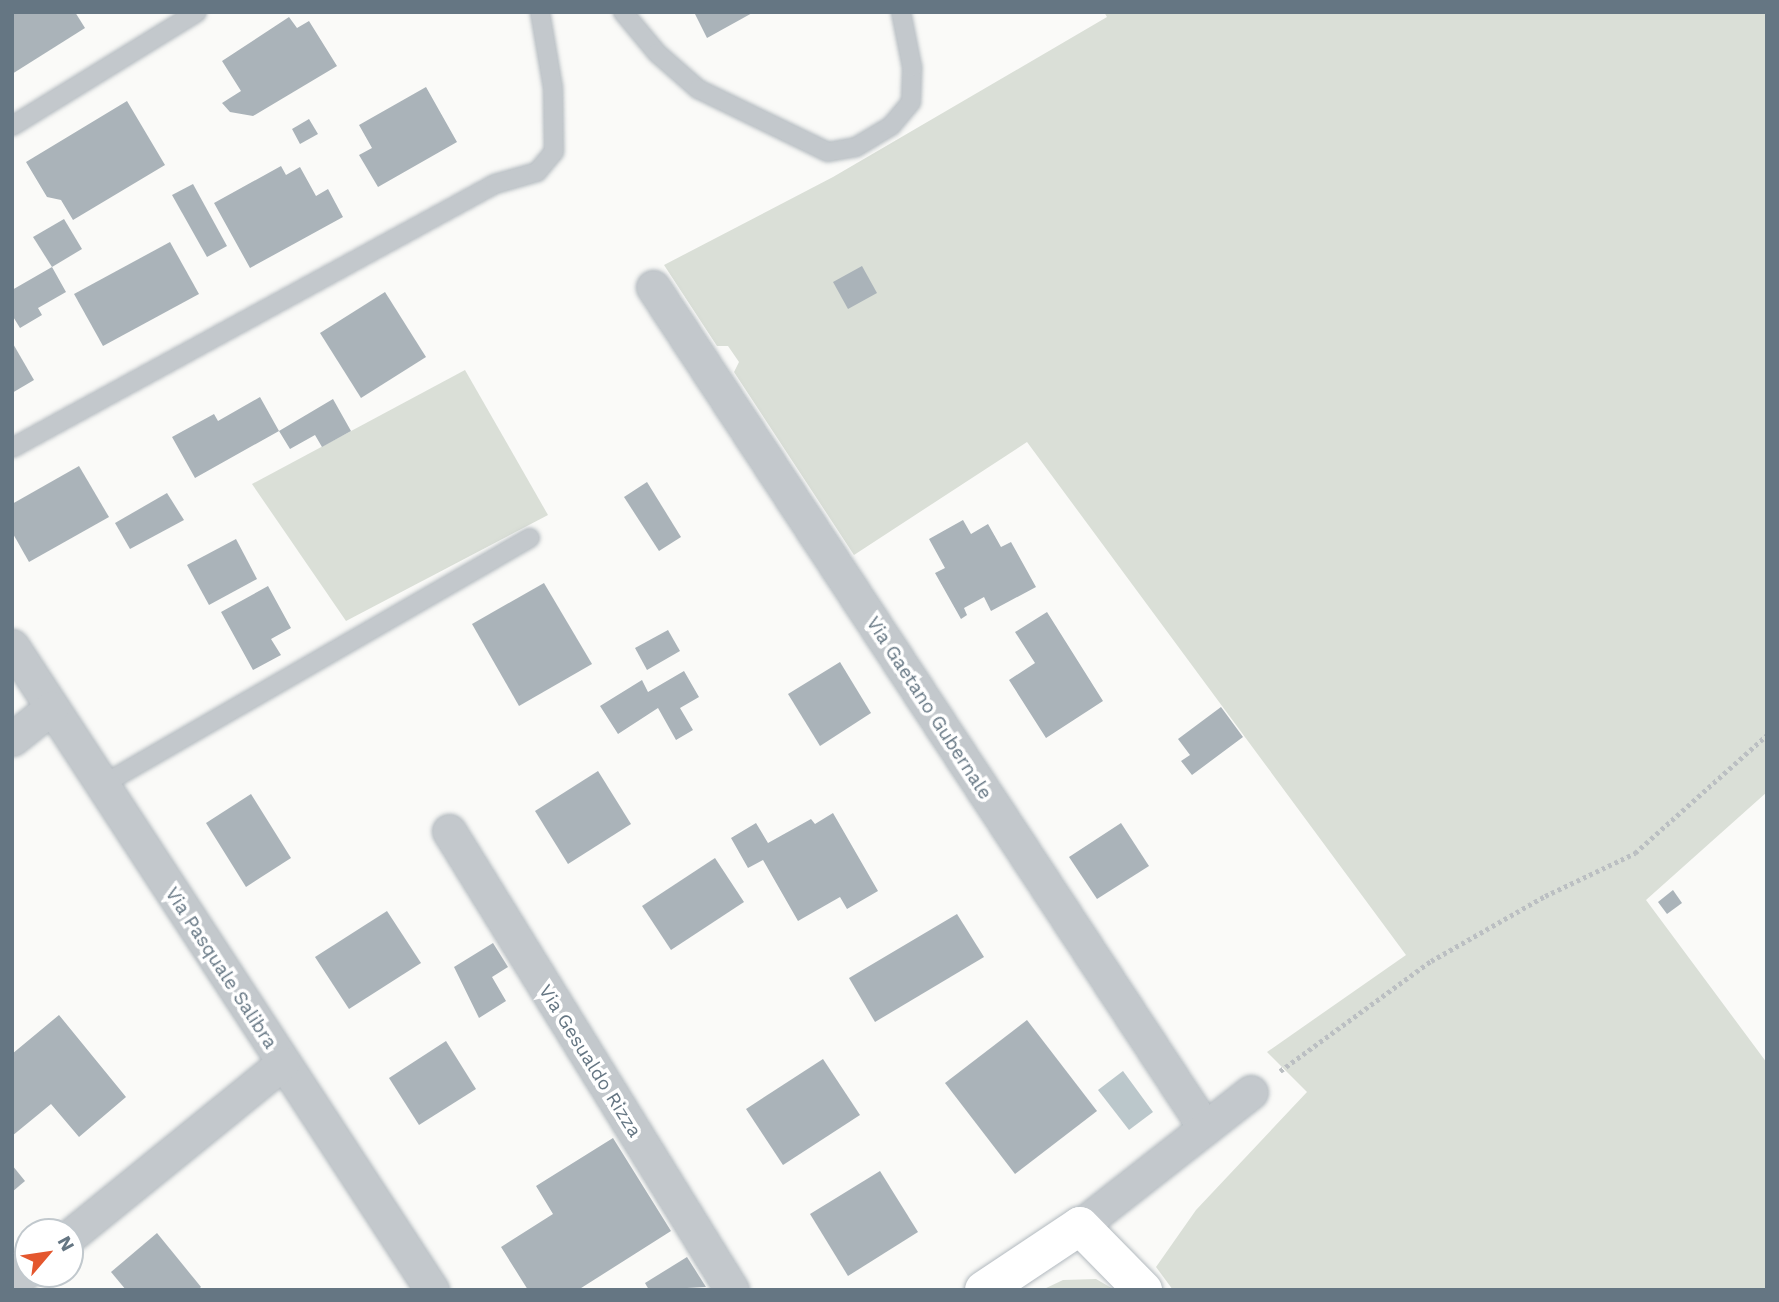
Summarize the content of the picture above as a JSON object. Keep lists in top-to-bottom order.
{
  "streets": {
    "street": ["Via Gaetano Gubernale", "Via Pasquale Salibra", "Via Gesualdo Rizza"]
  },
  "north": "top right"
}
